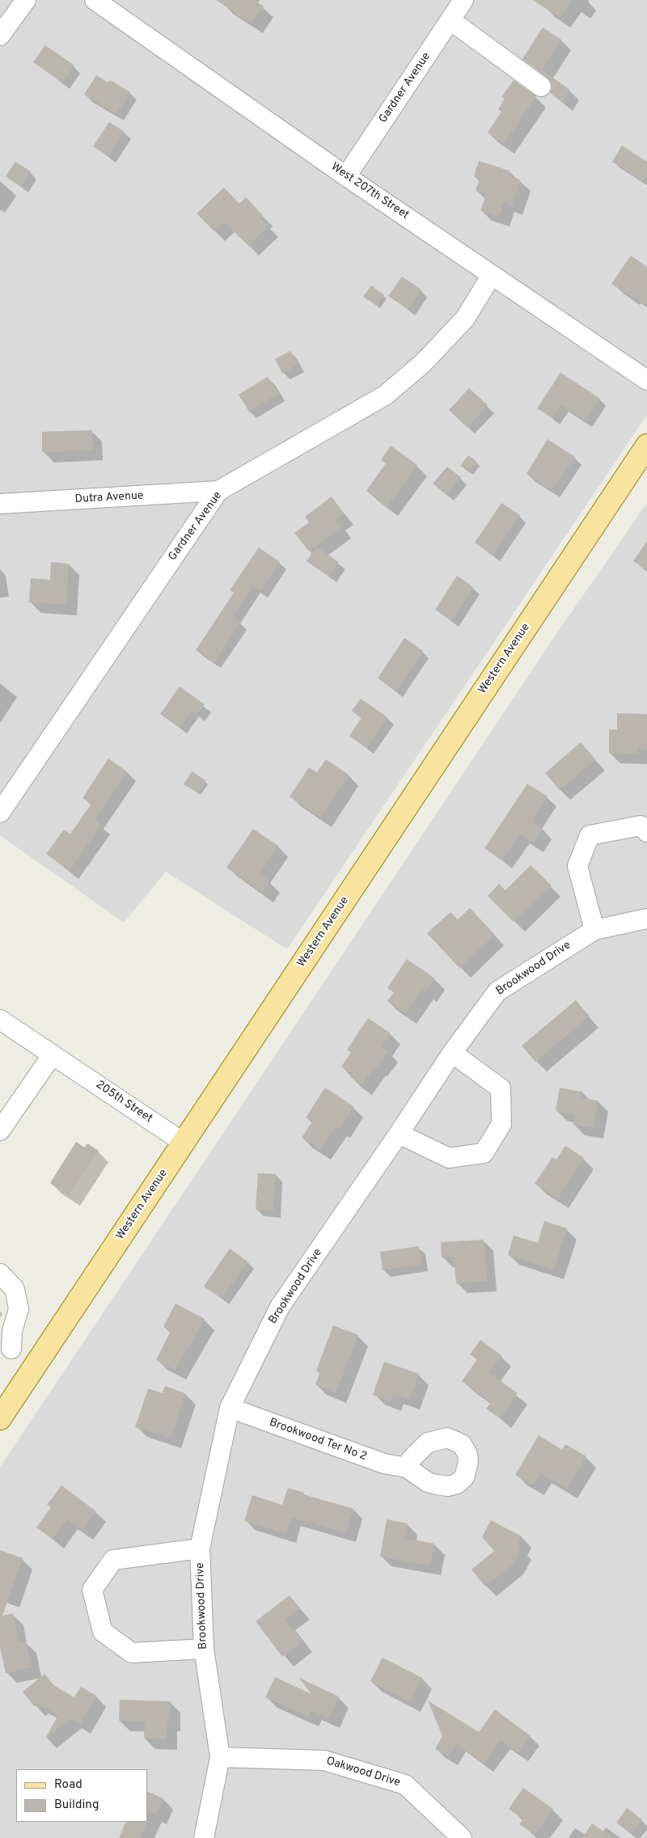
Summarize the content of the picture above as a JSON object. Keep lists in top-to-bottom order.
{
  "streets": {
    "main road": ["Western Avenue"],
    "street": [
      "Gardner Avenue",
      "West 207th Street",
      "Dutra Avenue",
      "Brookwood Drive",
      "205th Street",
      "Brookwood Ter No 2",
      "Oakwood Drive"
    ]
  },
  "crossings": [
    ["Gardner Avenue", "West 207th Street"],
    ["Gardner Avenue", "Dutra Avenue"],
    ["Western Avenue", "205th Street"],
    ["Brookwood Drive", "Brookwood Ter No 2"],
    ["Brookwood Drive", "Oakwood Drive"]
  ],
  "legend": ["Road", "Building"]
}
